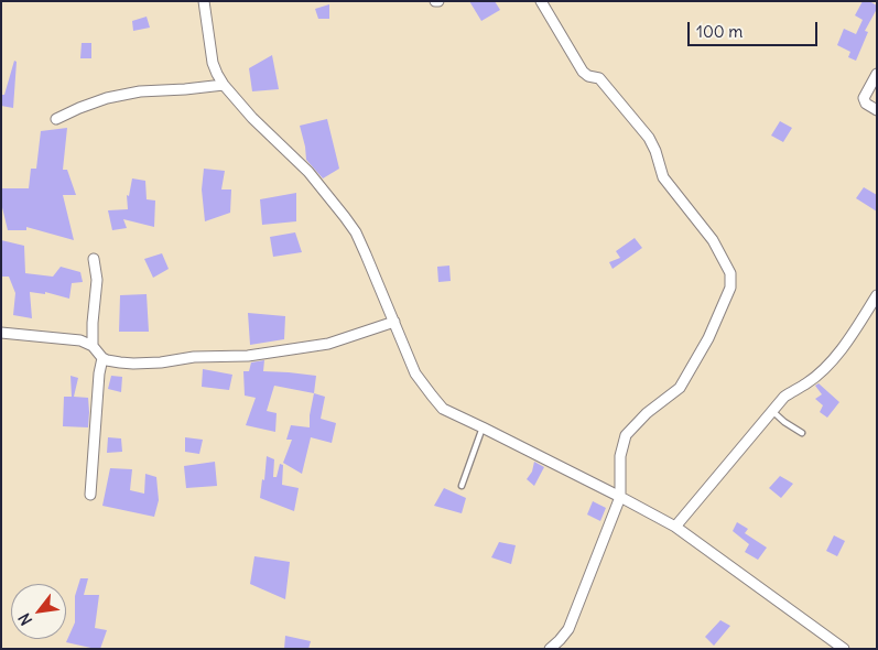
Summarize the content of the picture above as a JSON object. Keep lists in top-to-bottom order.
{
  "scale_bar": "100 m",
  "north": "bottom left"
}
